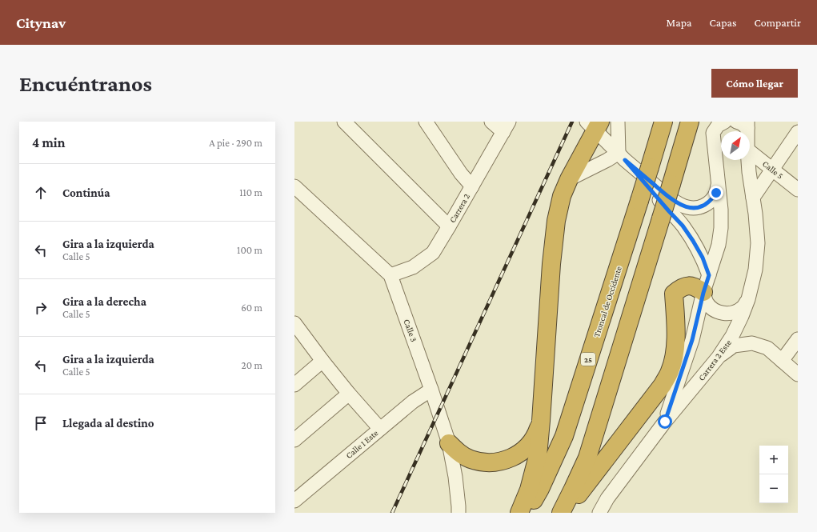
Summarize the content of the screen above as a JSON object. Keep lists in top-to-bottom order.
{
  "streets": {
    "highway": ["Troncal de Occidente", "25"],
    "street": [
      "Calle 5",
      "Carrera 2",
      "Calle 3",
      "Carrera 2 Este",
      "Calle 1 Este"
    ]
  },
  "crossings": [
    ["Carrera 2", "Calle 3"],
    ["Calle 3", "Calle 1 Este"]
  ],
  "north": "top right",
  "page": {
    "header": "Citynav",
    "nav": ["Mapa", "Capas", "Compartir"],
    "buttons": "Cómo llegar",
    "title": "Encuéntranos",
    "heading": ["4 min", "A pie · 290 m"],
    "list": [
      ["Continúa", "110 m"],
      ["Gira a la izquierda", "Calle 5", "100 m"],
      ["Gira a la derecha", "Calle 5", "60 m"],
      ["Gira a la izquierda", "Calle 5", "20 m"],
      "Llegada al destino"
    ],
    "map_buttons": ["+", "−"]
  }
}
